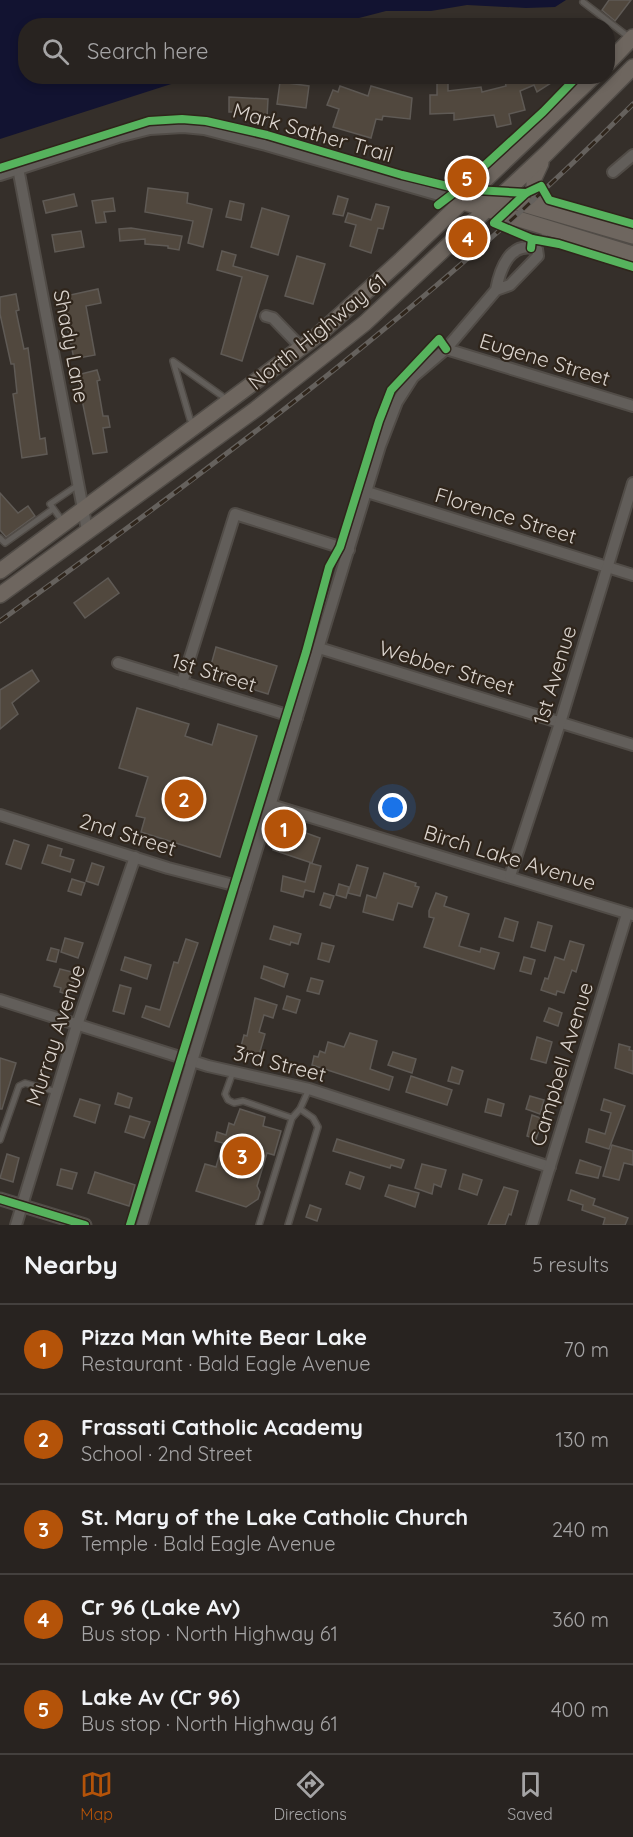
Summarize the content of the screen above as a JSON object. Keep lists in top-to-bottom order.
{
  "streets": {
    "main road": ["North Highway 61"],
    "street": [
      "Shady Lane",
      "Eugene Street",
      "Florence Street",
      "Webber Street",
      "1st Street",
      "1st Avenue",
      "2nd Street",
      "Birch Lake Avenue",
      "Murray Avenue",
      "3rd Street",
      "Campbell Avenue"
    ],
    "cycle path": ["Mark Sather Trail"]
  },
  "crossings": [
    ["North Highway 61", "Shady Lane"],
    ["Florence Street", "1st Avenue"],
    ["Webber Street", "1st Avenue"],
    ["1st Avenue", "Birch Lake Avenue"],
    ["2nd Street", "Murray Avenue"],
    ["Birch Lake Avenue", "Campbell Avenue"],
    ["Murray Avenue", "3rd Street"],
    ["3rd Street", "Campbell Avenue"]
  ],
  "page": {
    "search": "Search here",
    "pins": [
      "5",
      "4",
      "2",
      "1",
      "3"
    ],
    "heading": ["Nearby", "5 results"],
    "list": [
      {
        "mark": "1",
        "name": "Pizza Man White Bear Lake",
        "note": "Restaurant · Bald Eagle Avenue",
        "value": "70 m"
      },
      {
        "mark": "2",
        "name": "Frassati Catholic Academy",
        "note": "School · 2nd Street",
        "value": "130 m"
      },
      {
        "mark": "3",
        "name": "St. Mary of the Lake Catholic Church",
        "note": "Temple · Bald Eagle Avenue",
        "value": "240 m"
      },
      {
        "mark": "4",
        "name": "Cr 96 (Lake Av)",
        "note": "Bus stop · North Highway 61",
        "value": "360 m"
      },
      {
        "mark": "5",
        "name": "Lake Av (Cr 96)",
        "note": "Bus stop · North Highway 61",
        "value": "400 m"
      }
    ],
    "nav": ["Map", "Directions", "Saved"]
  }
}
